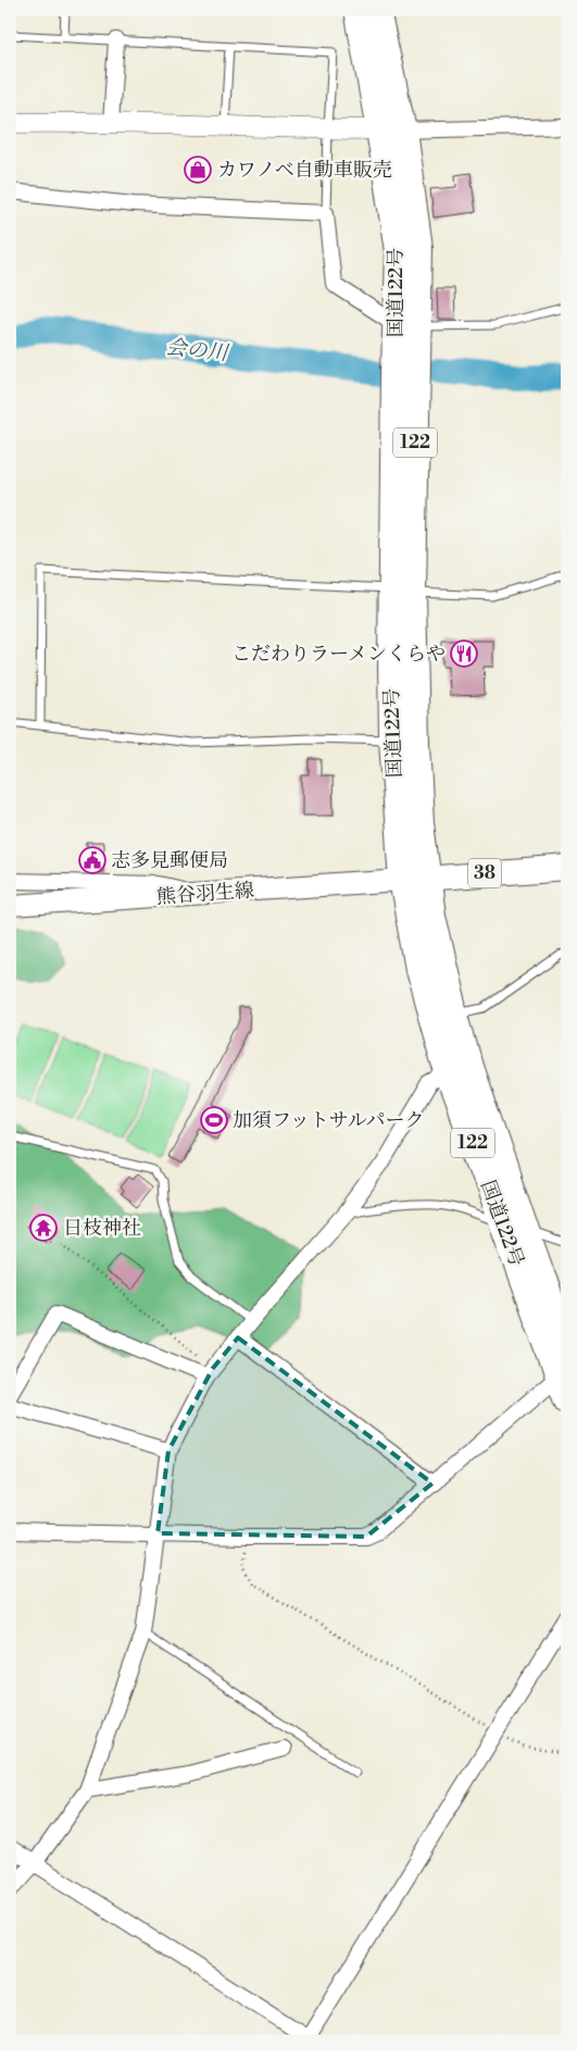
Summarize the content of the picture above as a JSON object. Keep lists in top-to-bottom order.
{
  "streets": {
    "highway": ["国道122号", "122"],
    "main road": ["38", "熊谷羽生線"]
  },
  "crossings": [
    ["国道122号", "38"],
    ["国道122号", "熊谷羽生線"],
    ["38", "熊谷羽生線"]
  ],
  "water": ["会の川"],
  "places": {
    "shop": ["カワノベ自動車販売"],
    "restaurant": ["こだわりラーメンくらや"],
    "public building": ["志多見郵便局"],
    "sports": ["加須フットサルパーク"],
    "temple": ["日枝神社"]
  }
}
